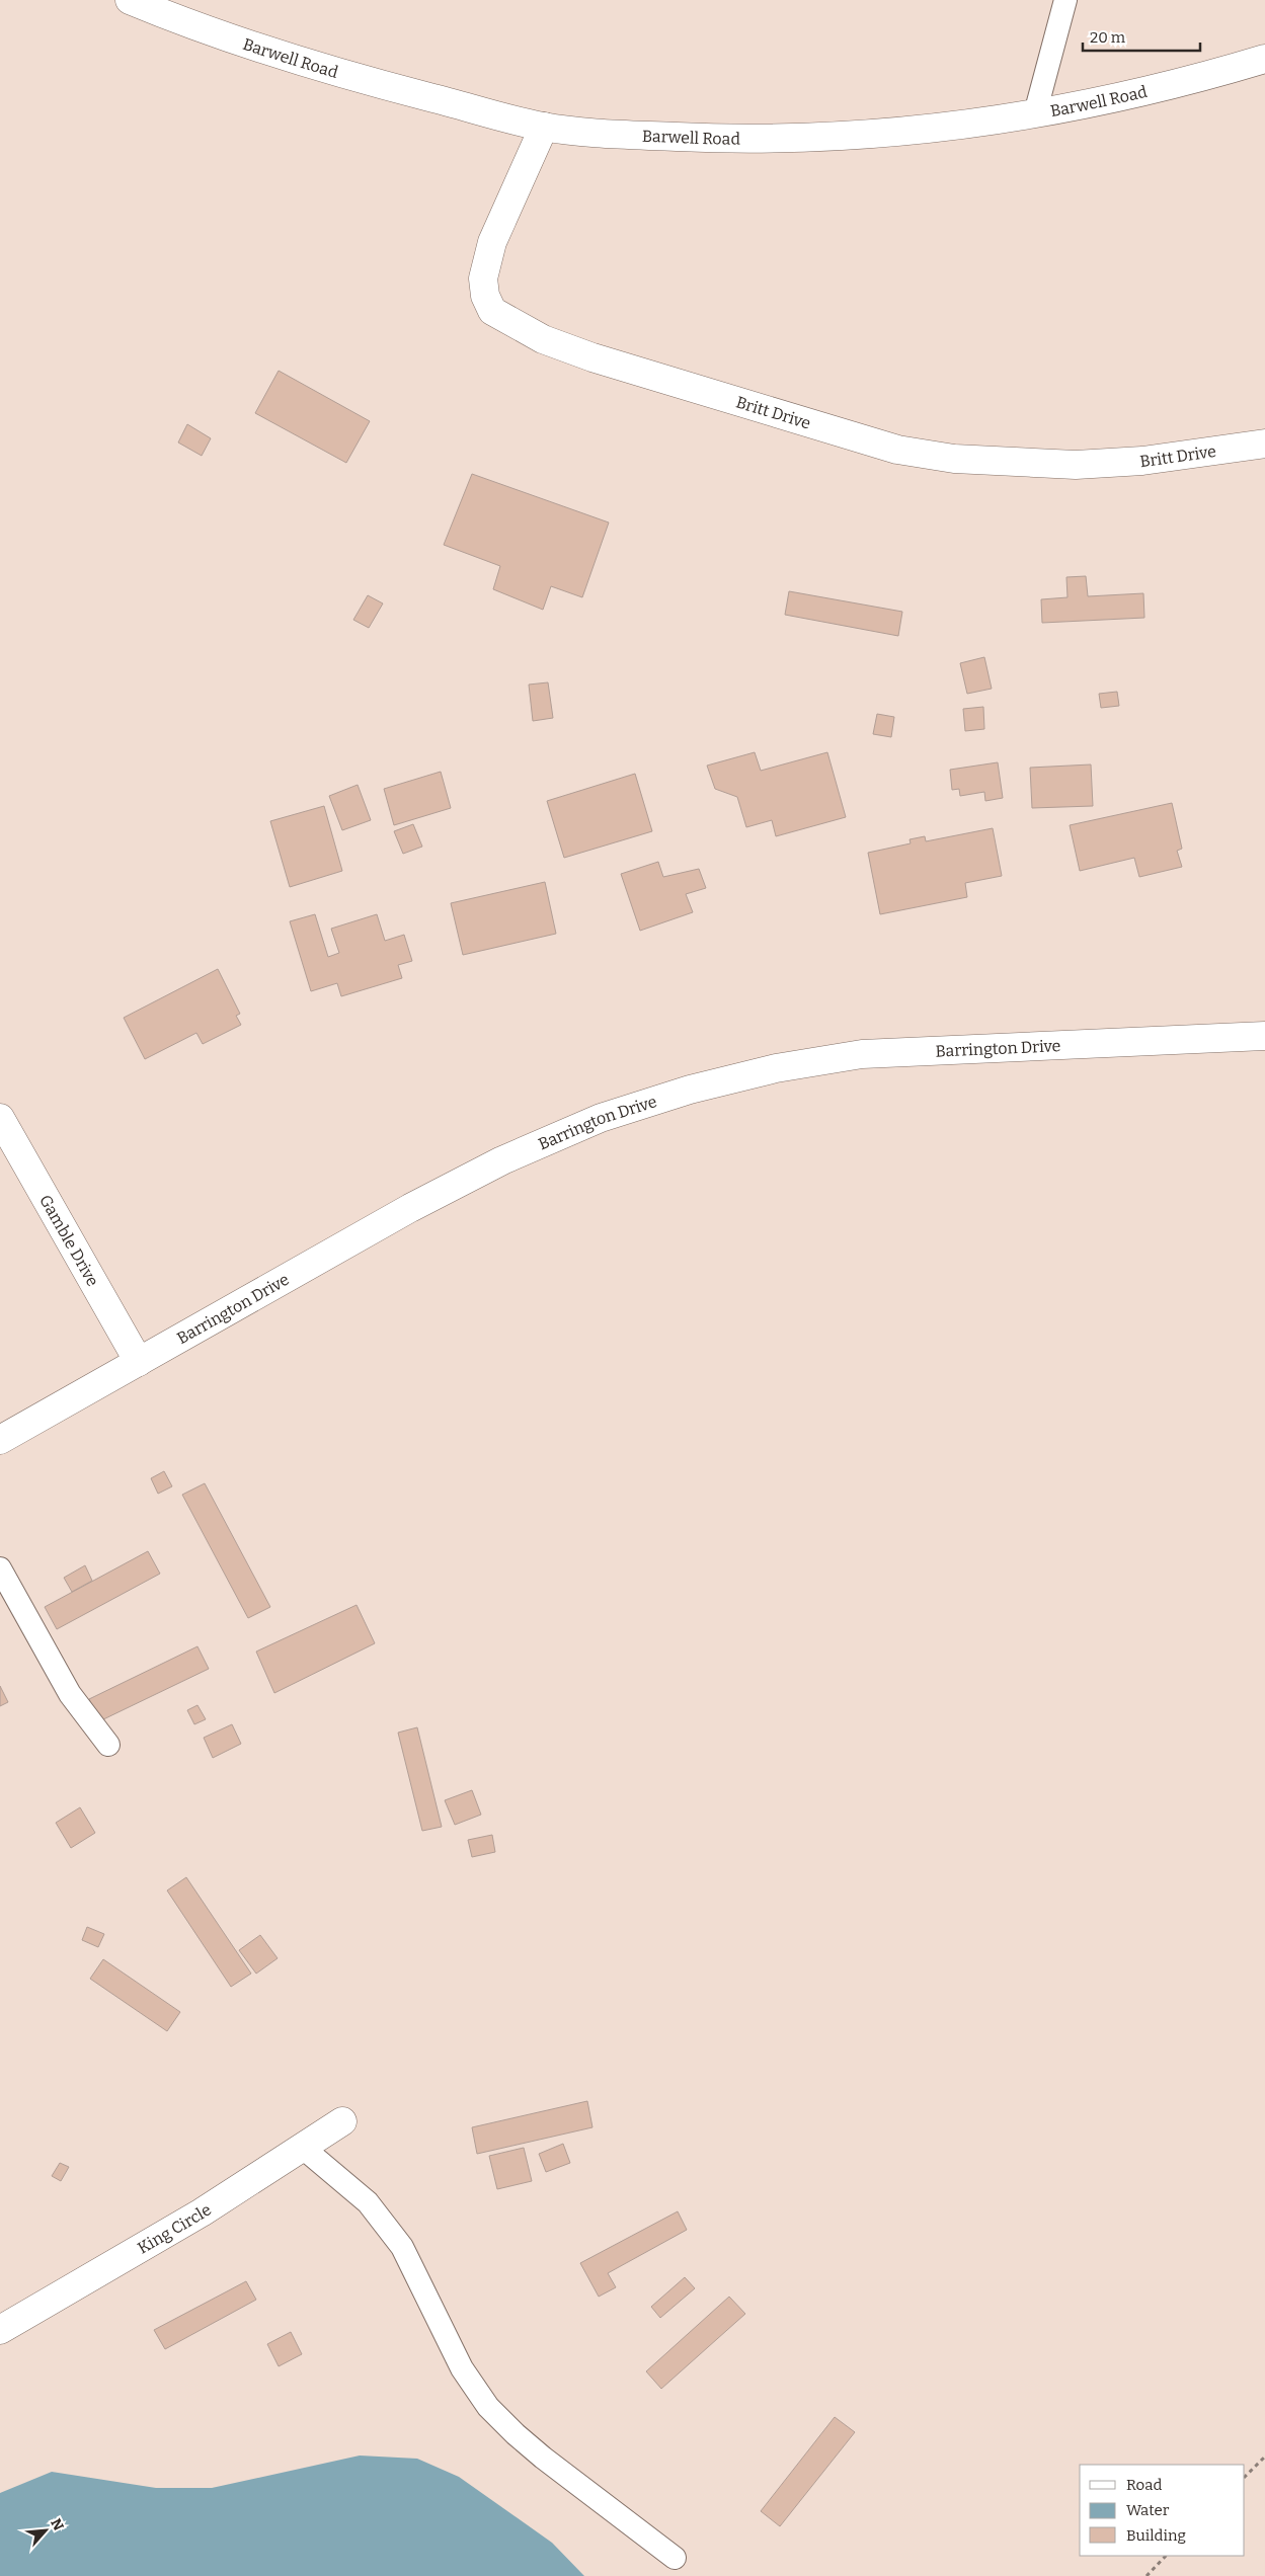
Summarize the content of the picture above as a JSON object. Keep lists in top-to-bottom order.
{
  "streets": {
    "street": [
      "Barwell Road",
      "Britt Drive",
      "Barrington Drive",
      "Gamble Drive",
      "King Circle"
    ]
  },
  "crossings": [
    ["Barwell Road", "Britt Drive"],
    ["Barrington Drive", "Gamble Drive"]
  ],
  "legend": ["Road", "Water", "Building"],
  "scale_bar": "20 m",
  "north": "top right"
}
